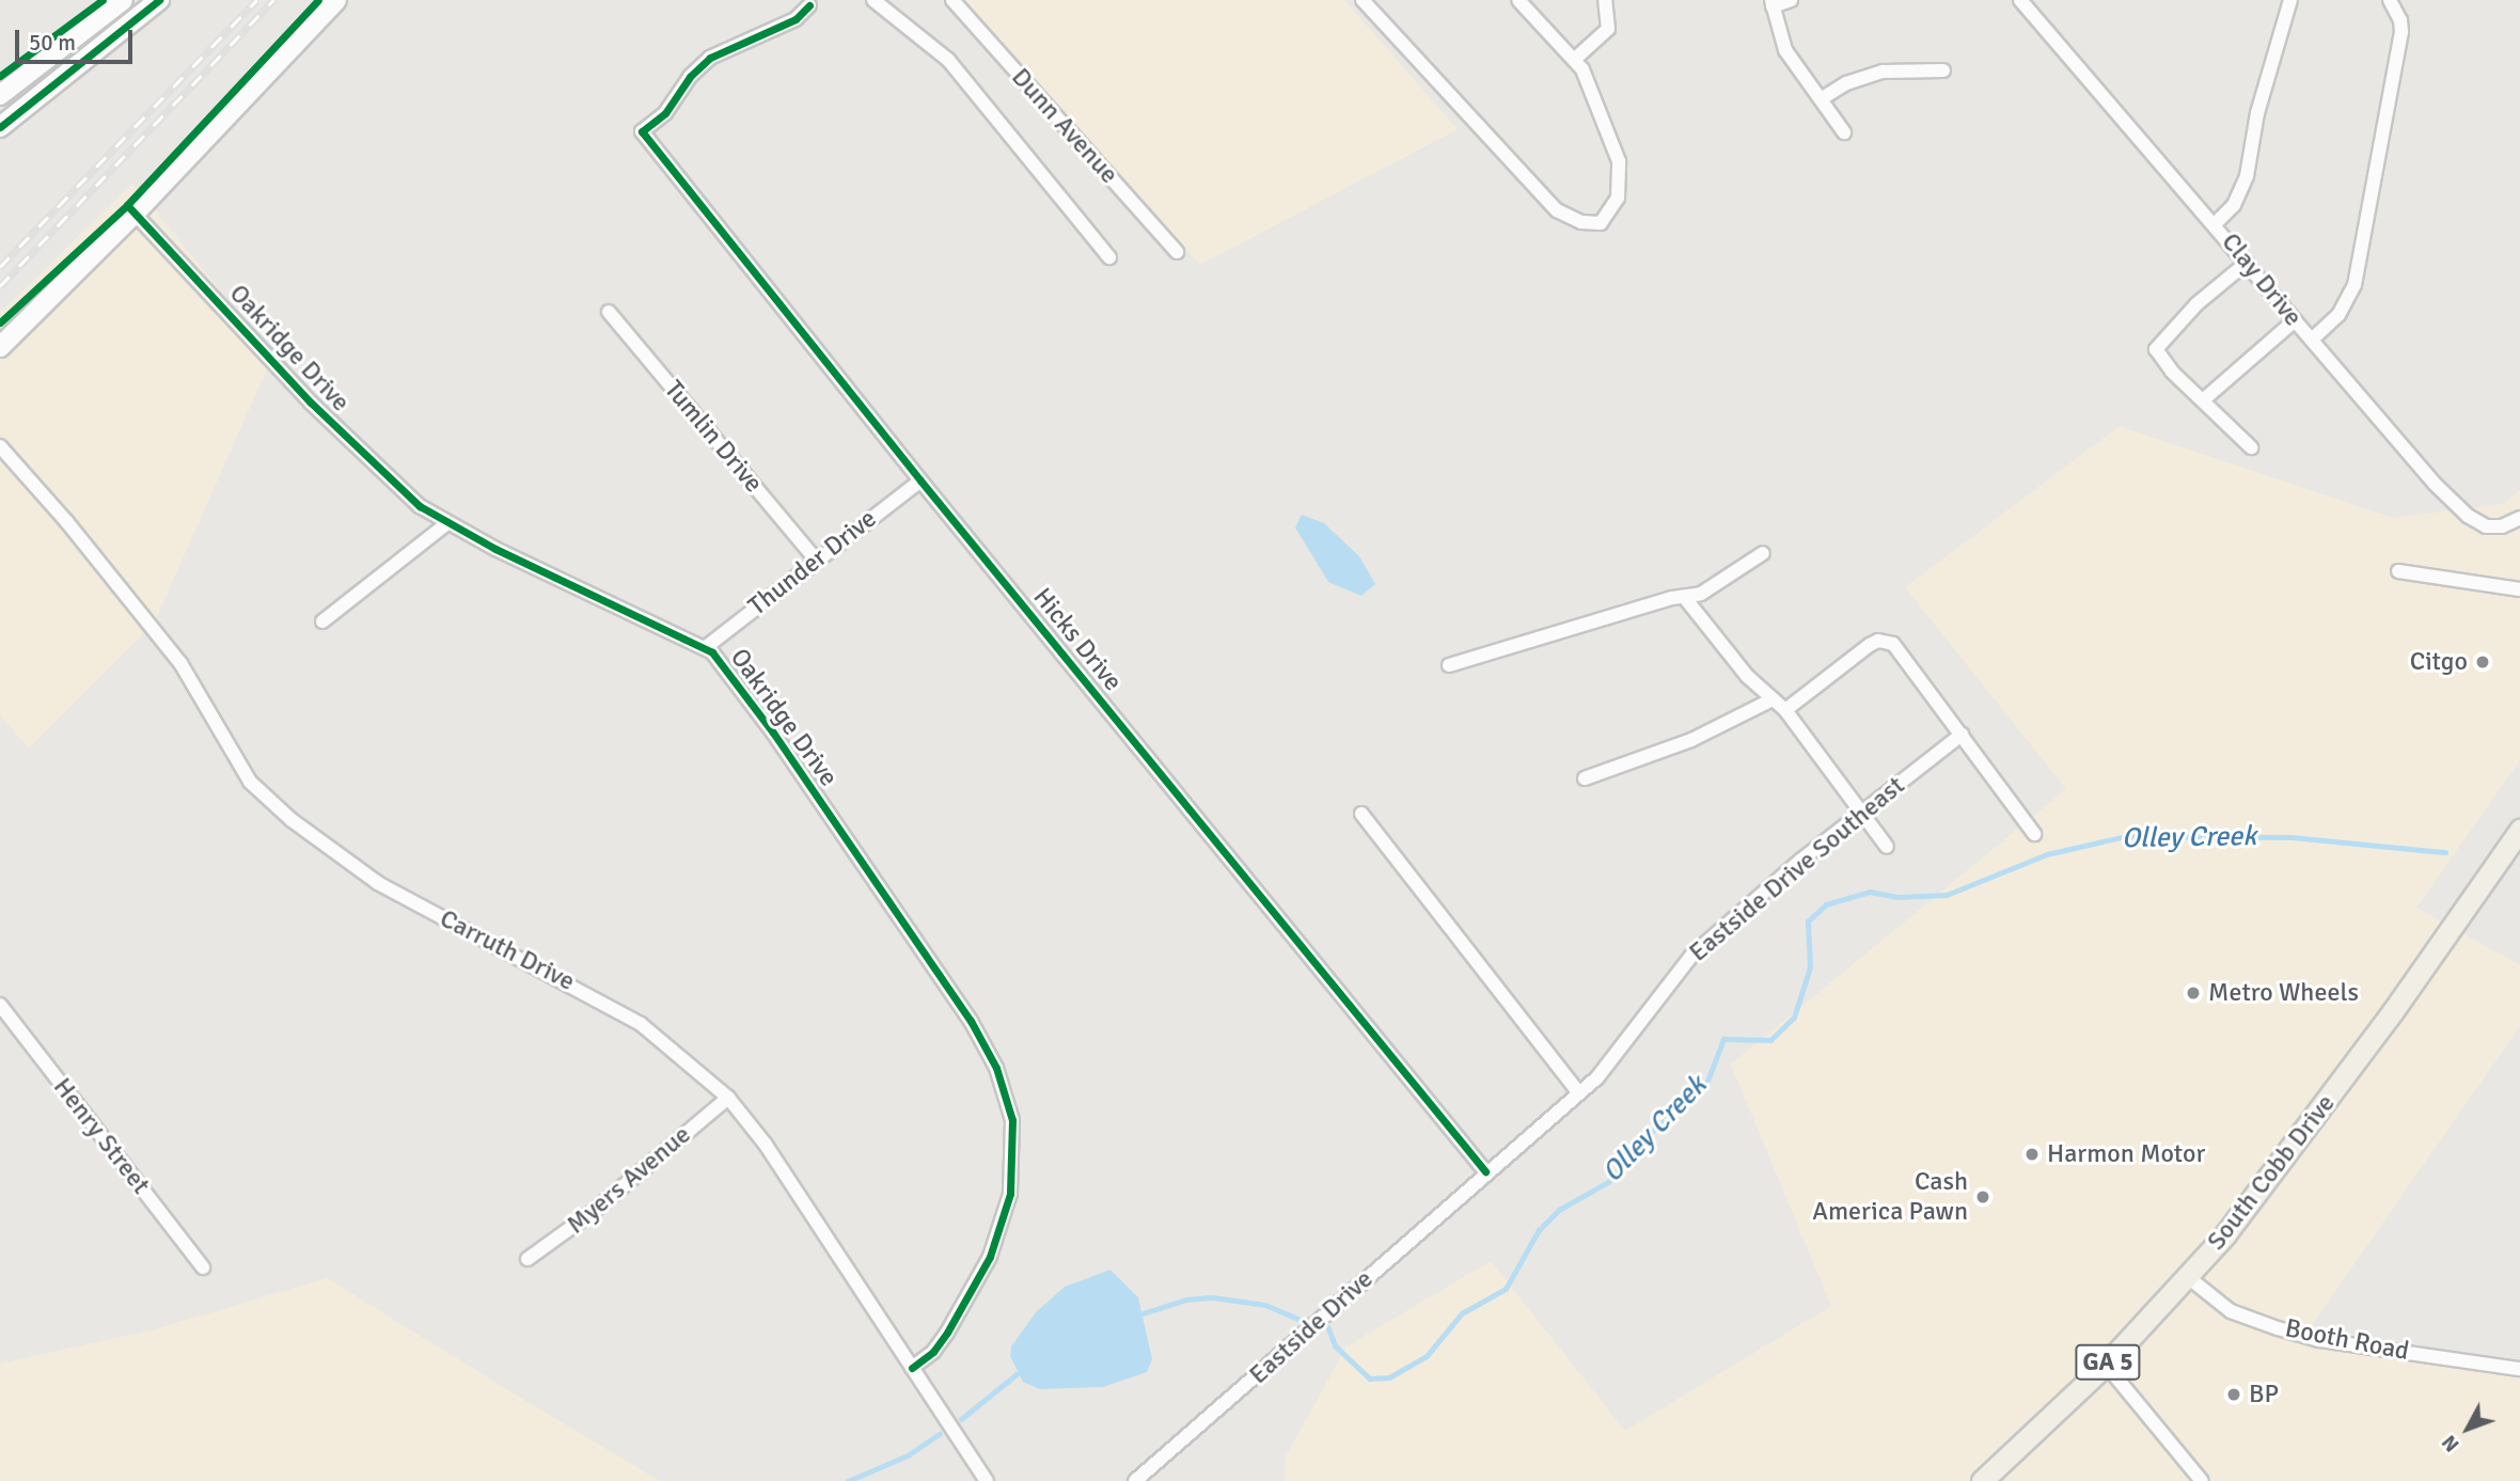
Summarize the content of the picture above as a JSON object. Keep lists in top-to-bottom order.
{
  "streets": {
    "main road": ["South Cobb Drive", "GA 5"],
    "street": [
      "Dunn Avenue",
      "Clay Drive",
      "Oakridge Drive",
      "Tumlin Drive",
      "Thunder Drive",
      "Hicks Drive",
      "Eastside Drive Southeast",
      "Carruth Drive",
      "Henry Street",
      "Myers Avenue",
      "Eastside Drive",
      "Booth Road"
    ]
  },
  "crossings": [
    ["Oakridge Drive", "Thunder Drive"],
    ["Oakridge Drive", "Carruth Drive"],
    ["Tumlin Drive", "Thunder Drive"],
    ["Thunder Drive", "Hicks Drive"],
    ["Hicks Drive", "Eastside Drive Southeast"],
    ["Hicks Drive", "Eastside Drive"],
    ["Eastside Drive Southeast", "Eastside Drive"],
    ["Carruth Drive", "Myers Avenue"],
    ["South Cobb Drive", "Booth Road"]
  ],
  "water": ["Olley Creek"],
  "places": [
    "Citgo",
    "Metro Wheels",
    "Harmon Motor",
    "Cash America Pawn",
    "BP"
  ],
  "scale_bar": "50 m",
  "north": "bottom left"
}
